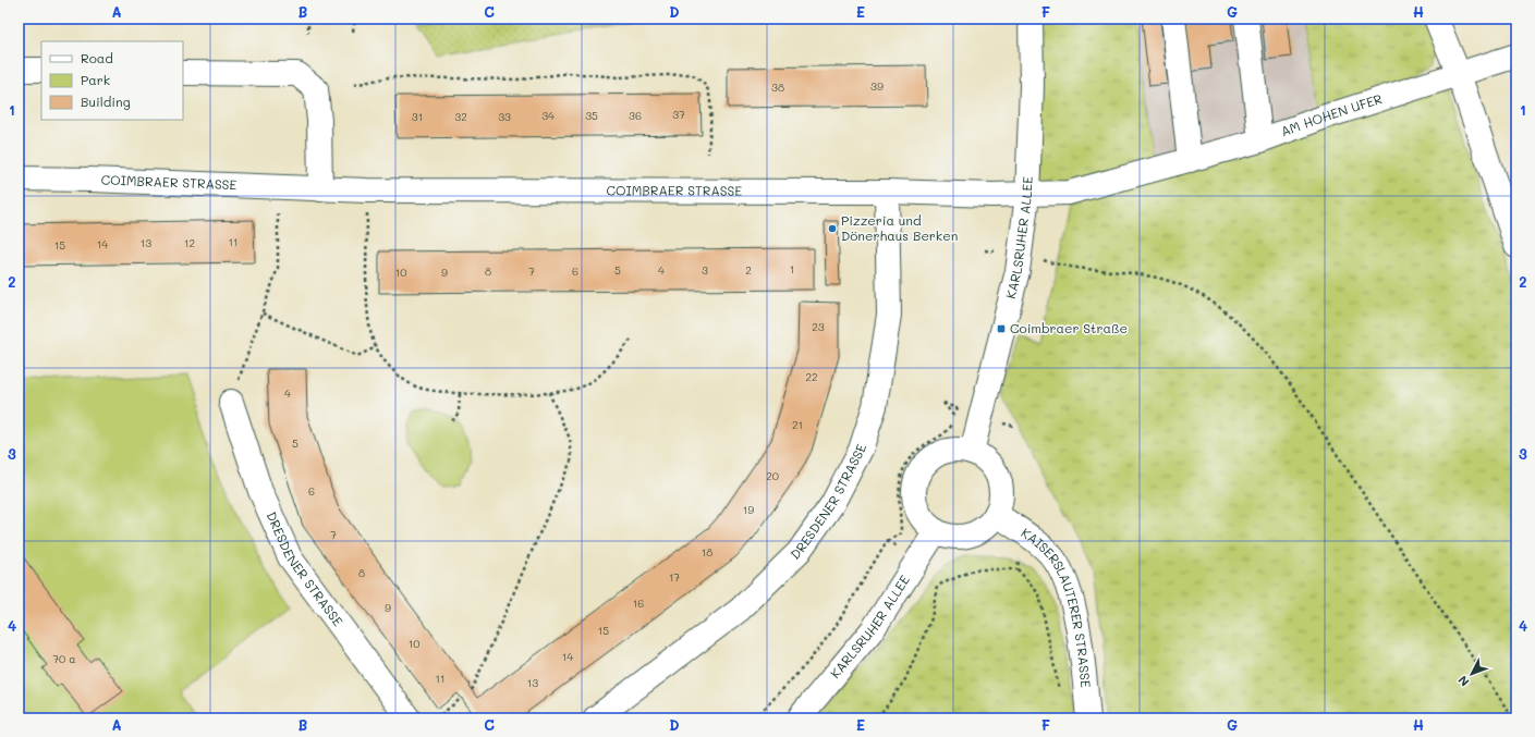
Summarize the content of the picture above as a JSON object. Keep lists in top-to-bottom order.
{
  "streets": {
    "street": [
      "AM HOHEN UFER",
      "COIMBRAER STRASSE",
      "KARLSRUHER ALLEE",
      "DRESDENER STRASSE",
      "KAISERSLAUTERER STRASSE"
    ]
  },
  "crossings": [
    ["AM HOHEN UFER", "COIMBRAER STRASSE"],
    ["AM HOHEN UFER", "KARLSRUHER ALLEE"],
    ["COIMBRAER STRASSE", "KARLSRUHER ALLEE"],
    ["COIMBRAER STRASSE", "DRESDENER STRASSE"],
    ["KARLSRUHER ALLEE", "KAISERSLAUTERER STRASSE"]
  ],
  "places": {
    "other": ["Pizzeria und Dönerhaus Berken"],
    "transit": ["Coimbraer Straße"]
  },
  "house_numbers": [
    "39",
    "38",
    "37",
    "34",
    "35",
    "36",
    "31",
    "32",
    "33",
    "11",
    "13",
    "12",
    "14",
    "15",
    "1",
    "5",
    "4",
    "3",
    "2",
    "8",
    "7",
    "6",
    "10",
    "9",
    "23",
    "22",
    "4",
    "21",
    "5",
    "20",
    "6",
    "19",
    "7",
    "18",
    "8",
    "17",
    "16",
    "9",
    "15",
    "10",
    "14",
    "70 a",
    "11",
    "13"
  ],
  "legend": ["Road", "Park", "Building"],
  "north": "bottom left",
  "grid": {
    "columns": [
      "A",
      "B",
      "C",
      "D",
      "E",
      "F",
      "G",
      "H"
    ],
    "rows": [
      "1",
      "2",
      "3",
      "4"
    ]
  }
}
